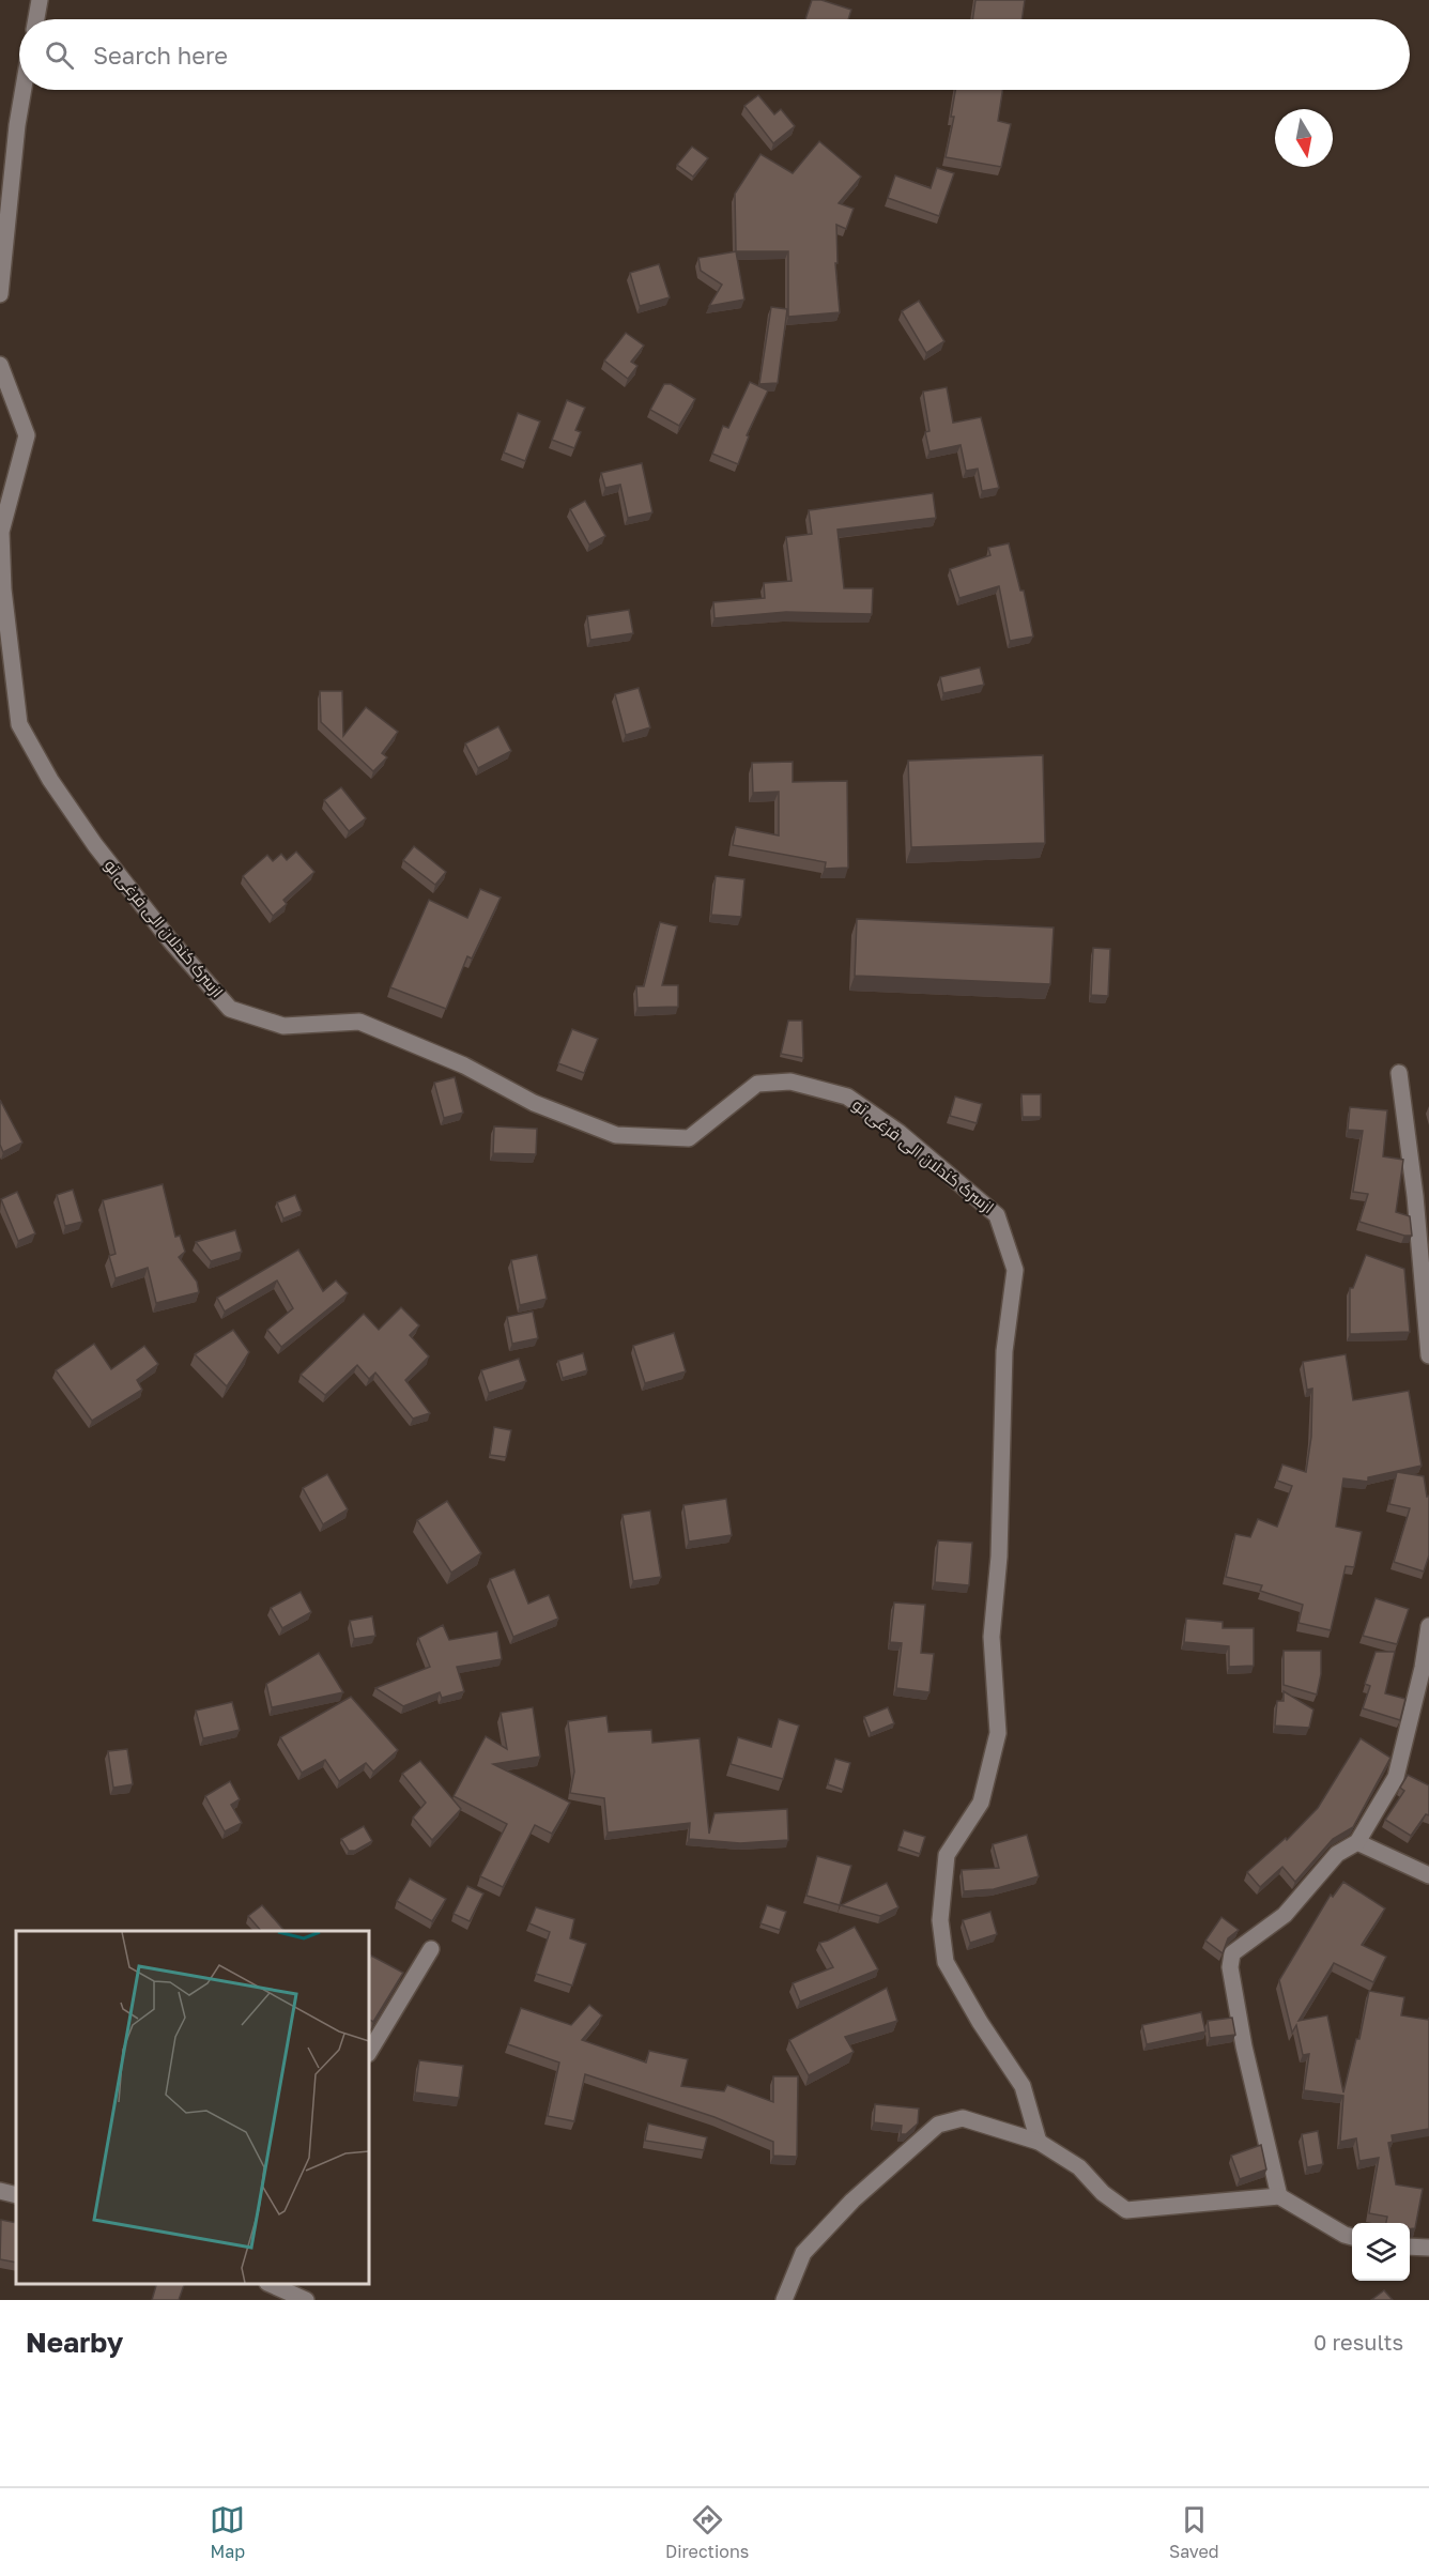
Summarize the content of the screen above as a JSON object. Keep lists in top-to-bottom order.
{
  "streets": {
    "street": ["ازسرک کندلان الی فرغی تو"]
  },
  "north": "bottom",
  "page": {
    "search": "Search here",
    "heading": ["Nearby", "0 results"],
    "nav": ["Map", "Directions", "Saved"]
  }
}
